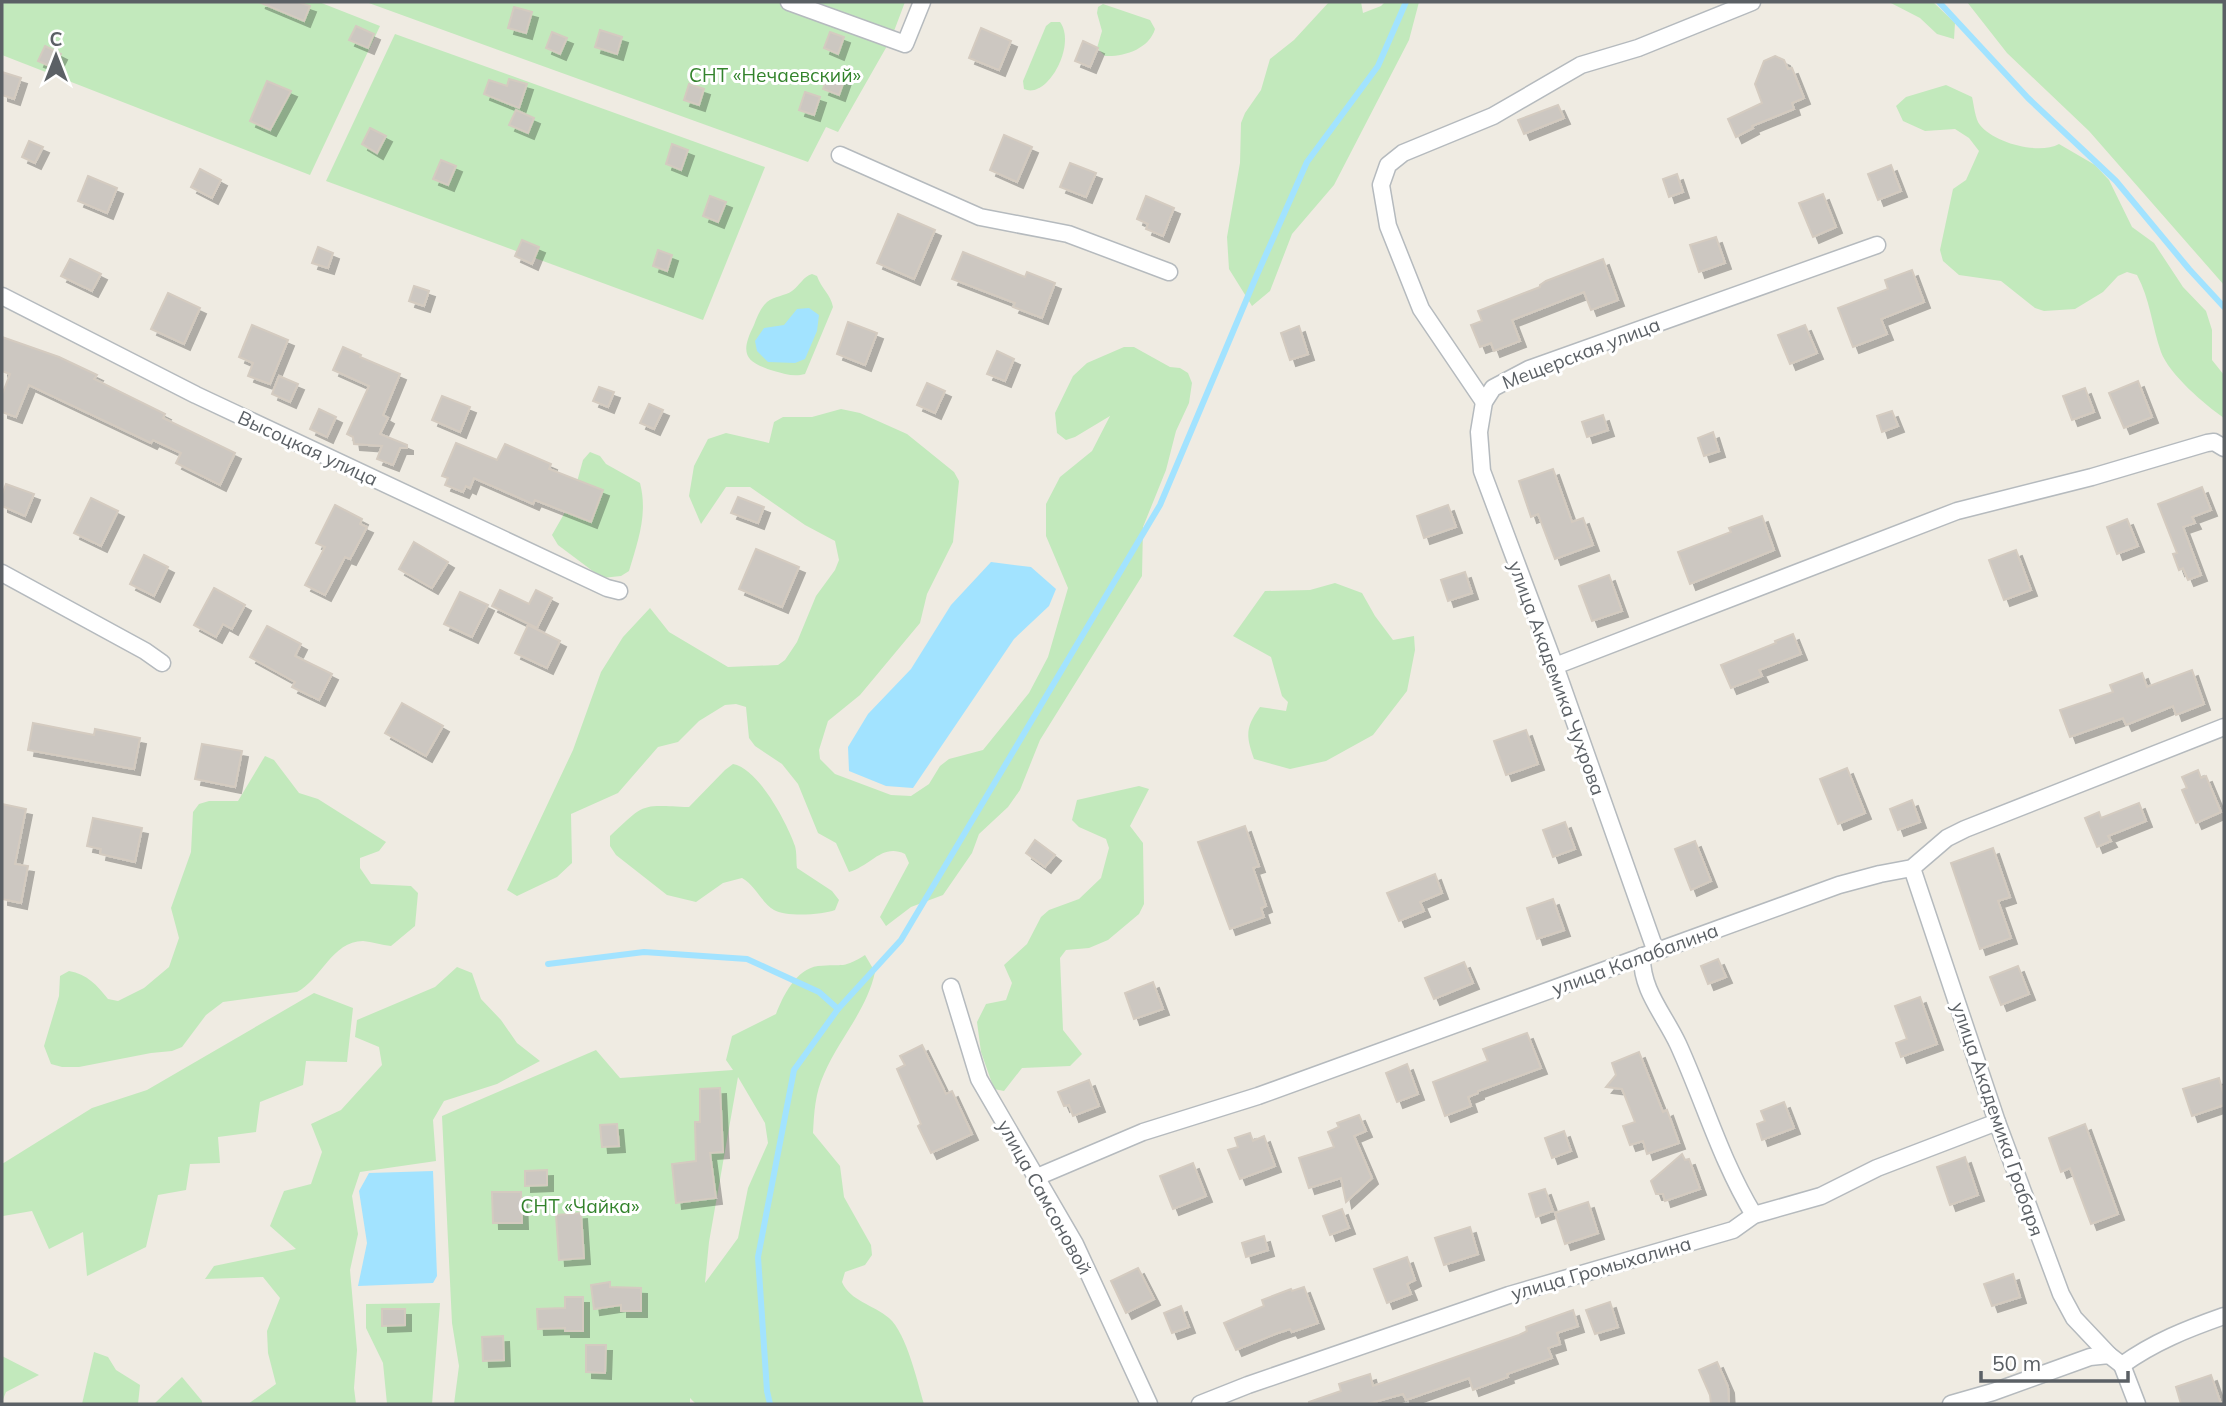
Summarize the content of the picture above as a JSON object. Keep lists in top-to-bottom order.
{
  "streets": {
    "street": [
      "Мещерская улица",
      "Высоцкая улица",
      "улица Академика Чухрова",
      "улица Калабалина",
      "улица Академика Грабаря",
      "улица Самсоновой",
      "улица Громыхалина"
    ]
  },
  "crossings": [
    ["Мещерская улица", "улица Академика Чухрова"],
    ["улица Академика Чухрова", "улица Калабалина"],
    ["улица Академика Чухрова", "улица Громыхалина"],
    ["улица Калабалина", "улица Академика Грабаря"],
    ["улица Калабалина", "улица Самсоновой"],
    ["улица Академика Грабаря", "улица Громыхалина"]
  ],
  "parks": ["СНТ «Нечаевский»", "СНТ «Чайка»"],
  "scale_bar": "50 m",
  "north": "top"
}
